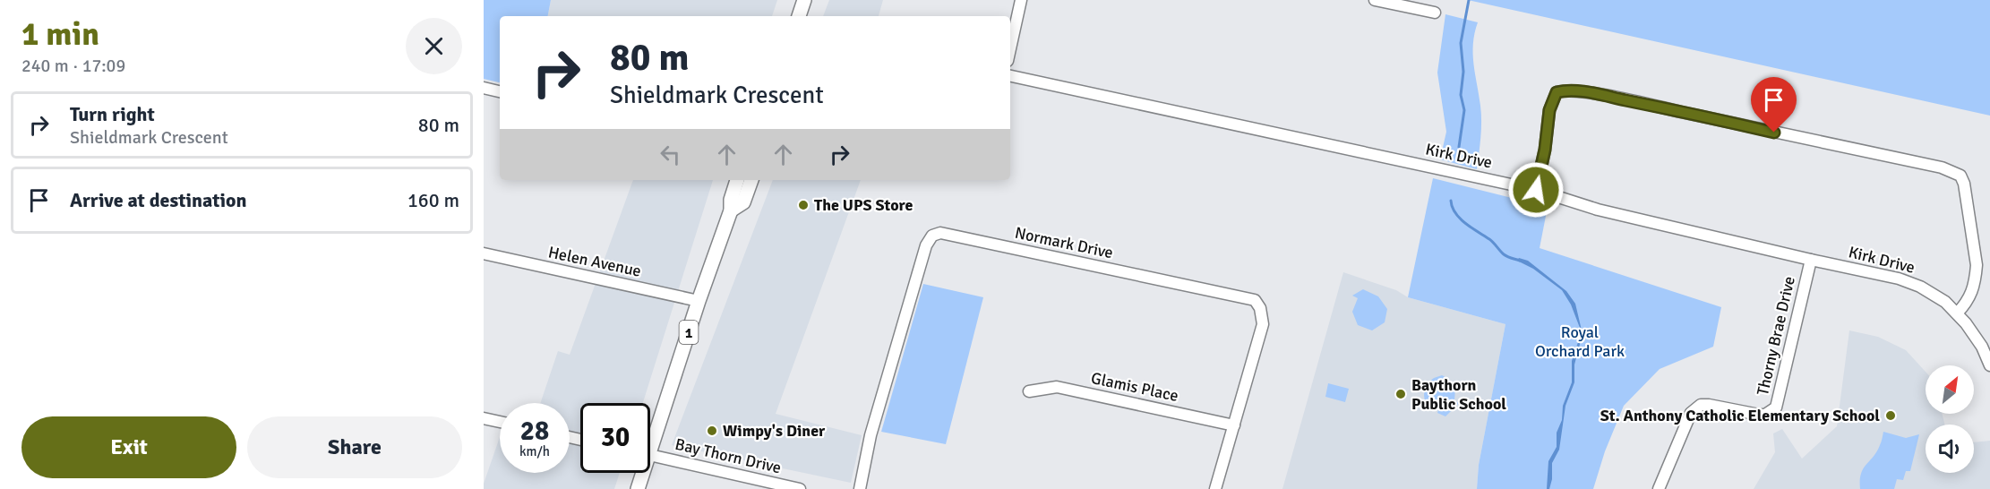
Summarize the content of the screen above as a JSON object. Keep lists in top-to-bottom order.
{
  "streets": {
    "main road": ["1"],
    "street": [
      "Kirk Drive",
      "Normark Drive",
      "Helen Avenue",
      "Thorny Brae Drive",
      "Glamis Place",
      "Bay Thorn Drive"
    ]
  },
  "crossings": [
    ["Kirk Drive", "Thorny Brae Drive"],
    ["Normark Drive", "Glamis Place"],
    ["Helen Avenue", "1"]
  ],
  "parks": ["Royal Orchard Park"],
  "places": [
    "The UPS Store",
    "Baythorn Public School",
    "St. Anthony Catholic Elementary School",
    "Wimpy's Diner"
  ],
  "north": "top right",
  "page": {
    "heading": ["1 min", "240 m · 17:09"],
    "turn": ["80 m", "Shieldmark Crescent"],
    "list": [
      {
        "name": "Turn right",
        "note": "Shieldmark Crescent",
        "value": "80 m"
      },
      {
        "name": "Arrive at destination",
        "value": "160 m"
      }
    ],
    "speed": "28 km/h",
    "limit": "30",
    "buttons": ["Exit", "Share"]
  }
}
